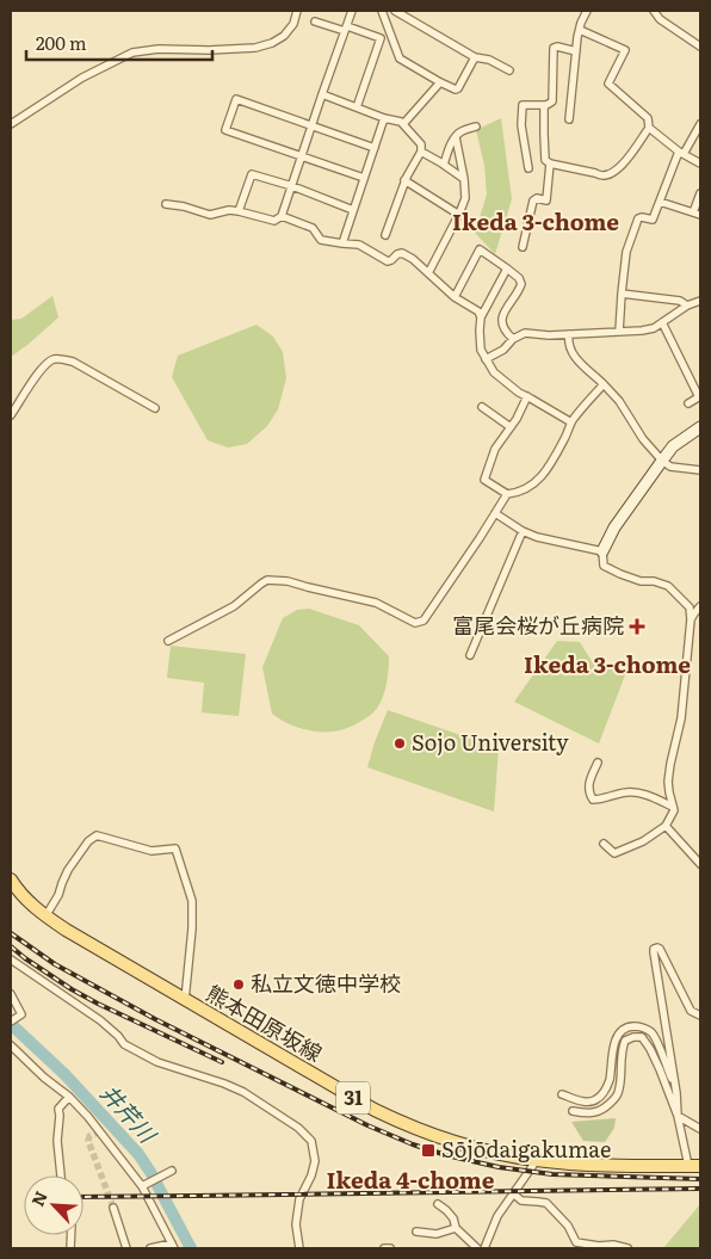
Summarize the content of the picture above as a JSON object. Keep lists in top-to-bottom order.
{
  "streets": {
    "main road": ["熊本田原坂線", "31"]
  },
  "districts": ["Ikeda 3-chome", "Ikeda 3-chome", "Ikeda 4-chome"],
  "water": ["井芹川"],
  "places": {
    "health": ["富尾会桜が丘病院"],
    "other": ["Sojo University", "私立文徳中学校"],
    "transit": ["Sōjōdaigakumae"]
  },
  "scale_bar": "200 m",
  "north": "top left"
}
